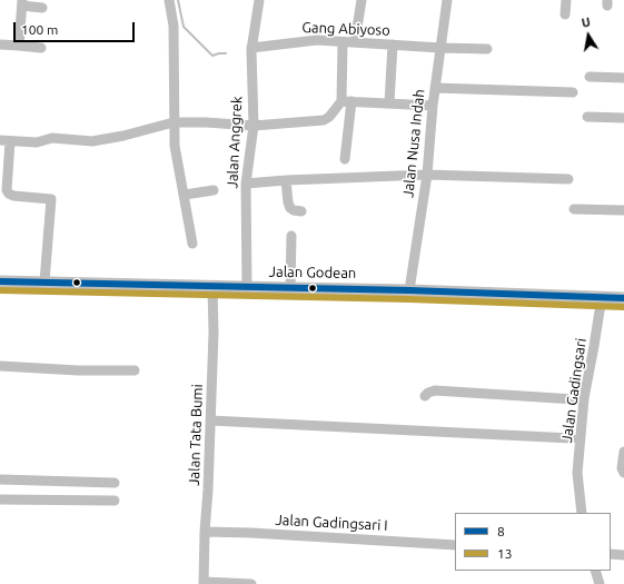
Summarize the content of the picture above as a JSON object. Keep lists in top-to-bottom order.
{
  "streets": {
    "main road": ["Jalan Godean"],
    "street": [
      "Gang Abiyoso",
      "Jalan Anggrek",
      "Jalan Nusa Indah",
      "Jalan Gadingsari",
      "Jalan Tata Bumi",
      "Jalan Gadingsari I"
    ]
  },
  "crossings": [
    ["Gang Abiyoso", "Jalan Anggrek"],
    ["Gang Abiyoso", "Jalan Nusa Indah"],
    ["Jalan Anggrek", "Jalan Godean"],
    ["Jalan Nusa Indah", "Jalan Godean"],
    ["Jalan Godean", "Jalan Gadingsari"],
    ["Jalan Godean", "Jalan Tata Bumi"],
    ["Jalan Tata Bumi", "Jalan Gadingsari I"]
  ],
  "lines": ["transit line 8", "transit line 13"],
  "legend": ["8", "13"],
  "scale_bar": "100 m",
  "north": "top"
}
